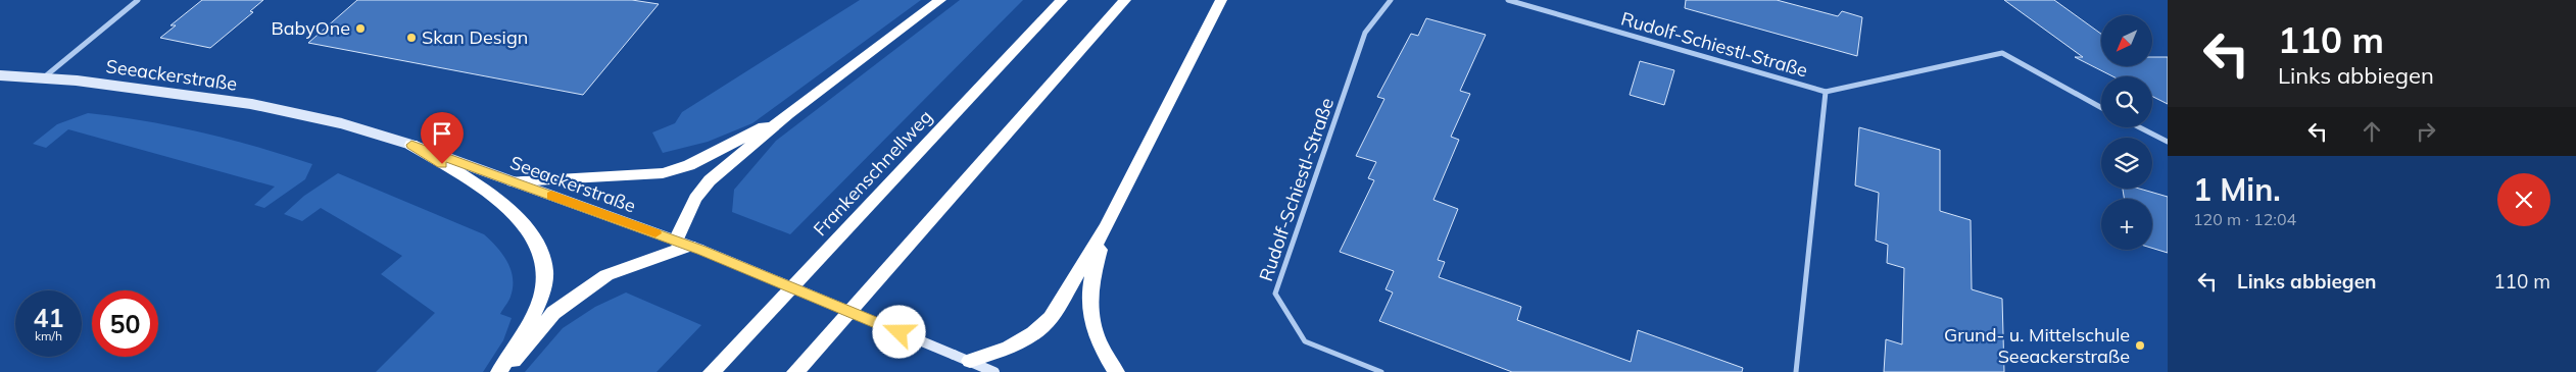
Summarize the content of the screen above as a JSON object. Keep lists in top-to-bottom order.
{
  "streets": {
    "highway": ["Frankenschnellweg"],
    "main road": ["Seeackerstraße"],
    "street": ["Rudolf-Schiestl-Straße"]
  },
  "places": ["BabyOne", "Skan Design", "Grund- u. Mittelschule Seeackerstraße"],
  "north": "bottom left",
  "page": {
    "turn": ["110 m", "Links abbiegen"],
    "map_buttons": "+",
    "heading": ["1 Min.", "120 m · 12:04"],
    "list": [
      {
        "name": "Links abbiegen",
        "value": "110 m"
      }
    ],
    "speed": "41 km/h",
    "limit": "50"
  }
}
